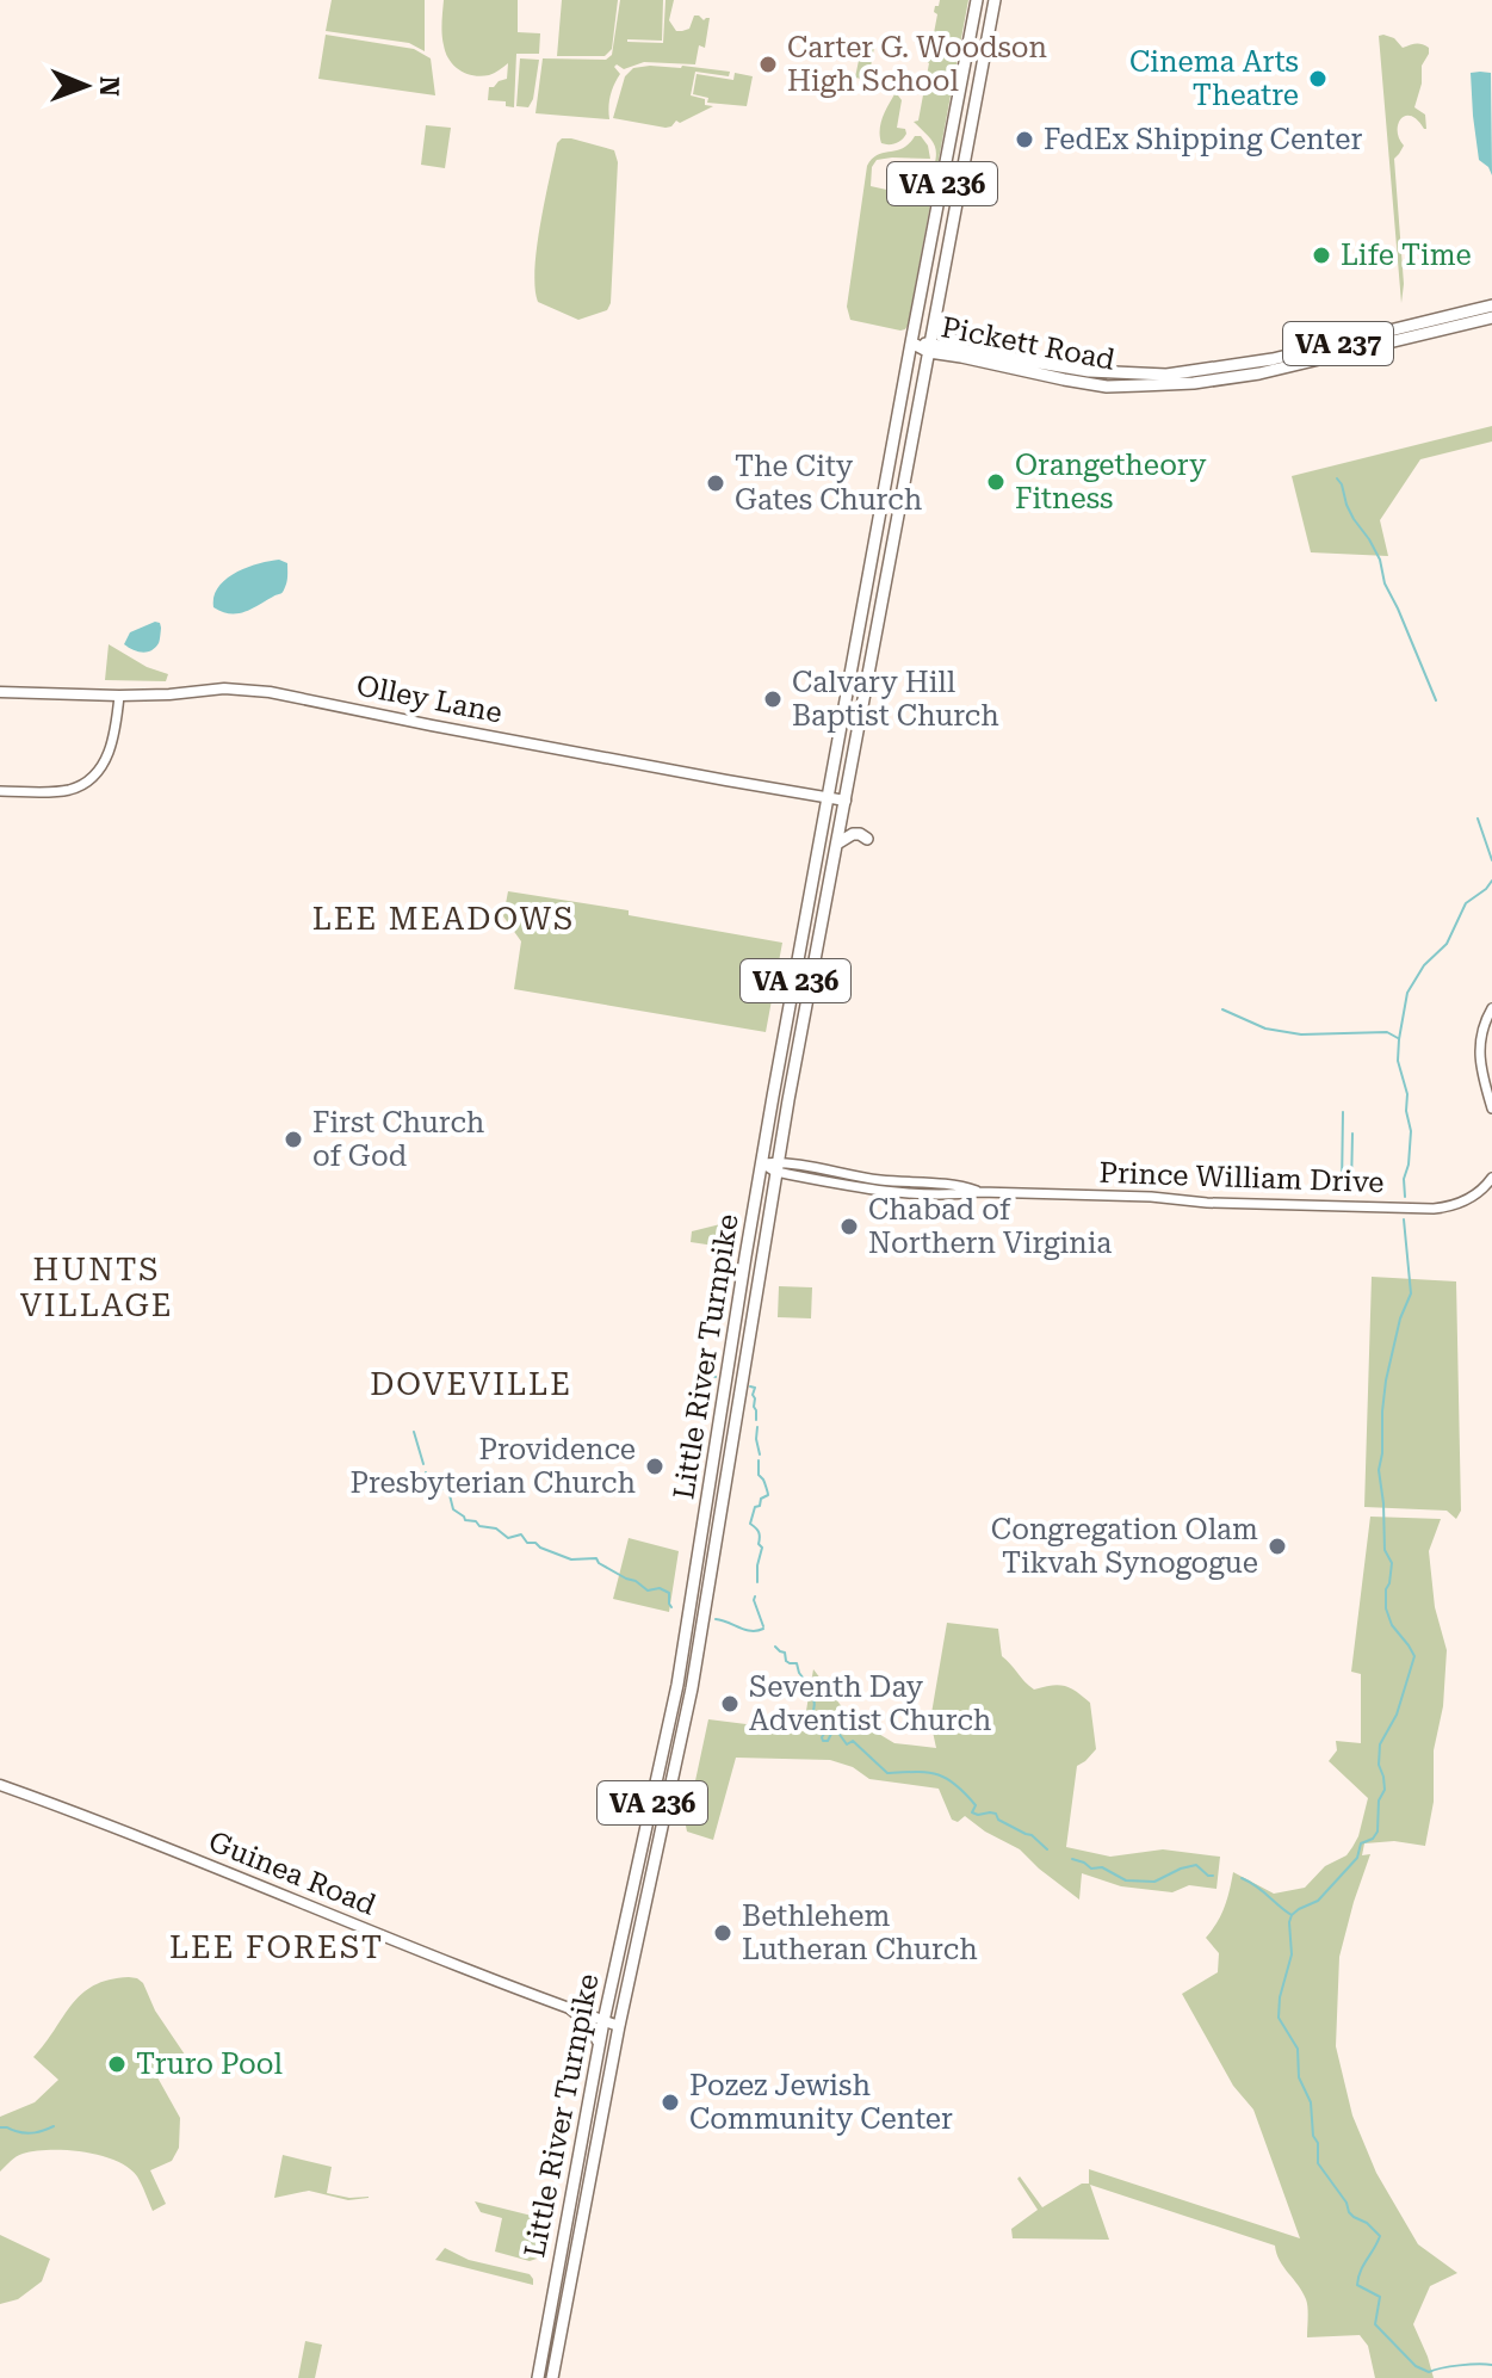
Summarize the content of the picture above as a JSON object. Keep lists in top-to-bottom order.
{
  "streets": {
    "main road": [
      "VA 236",
      "Pickett Road",
      "VA 237",
      "Olley Lane",
      "Little River Turnpike",
      "Guinea Road"
    ],
    "street": ["Prince William Drive"]
  },
  "crossings": [
    ["VA 236", "Pickett Road"],
    ["VA 236", "Little River Turnpike"],
    ["Pickett Road", "Little River Turnpike"],
    ["Olley Lane", "Little River Turnpike"],
    ["Prince William Drive", "Little River Turnpike"],
    ["Little River Turnpike", "Guinea Road"]
  ],
  "districts": [
    "LEE MEADOWS",
    "HUNTS VILLAGE",
    "DOVEVILLE",
    "LEE FOREST"
  ],
  "places": [
    "Carter G. Woodson High School",
    "Cinema Arts Theatre",
    "FedEx Shipping Center",
    "Life Time",
    "Orangetheory Fitness",
    "The City Gates Church",
    "Calvary Hill Baptist Church",
    "First Church of God",
    "Chabad of Northern Virginia",
    "Providence Presbyterian Church",
    "Congregation Olam Tikvah Synogogue",
    "Seventh Day Adventist Church",
    "Bethlehem Lutheran Church",
    "Truro Pool",
    "Pozez Jewish Community Center"
  ],
  "north": "right"
}
